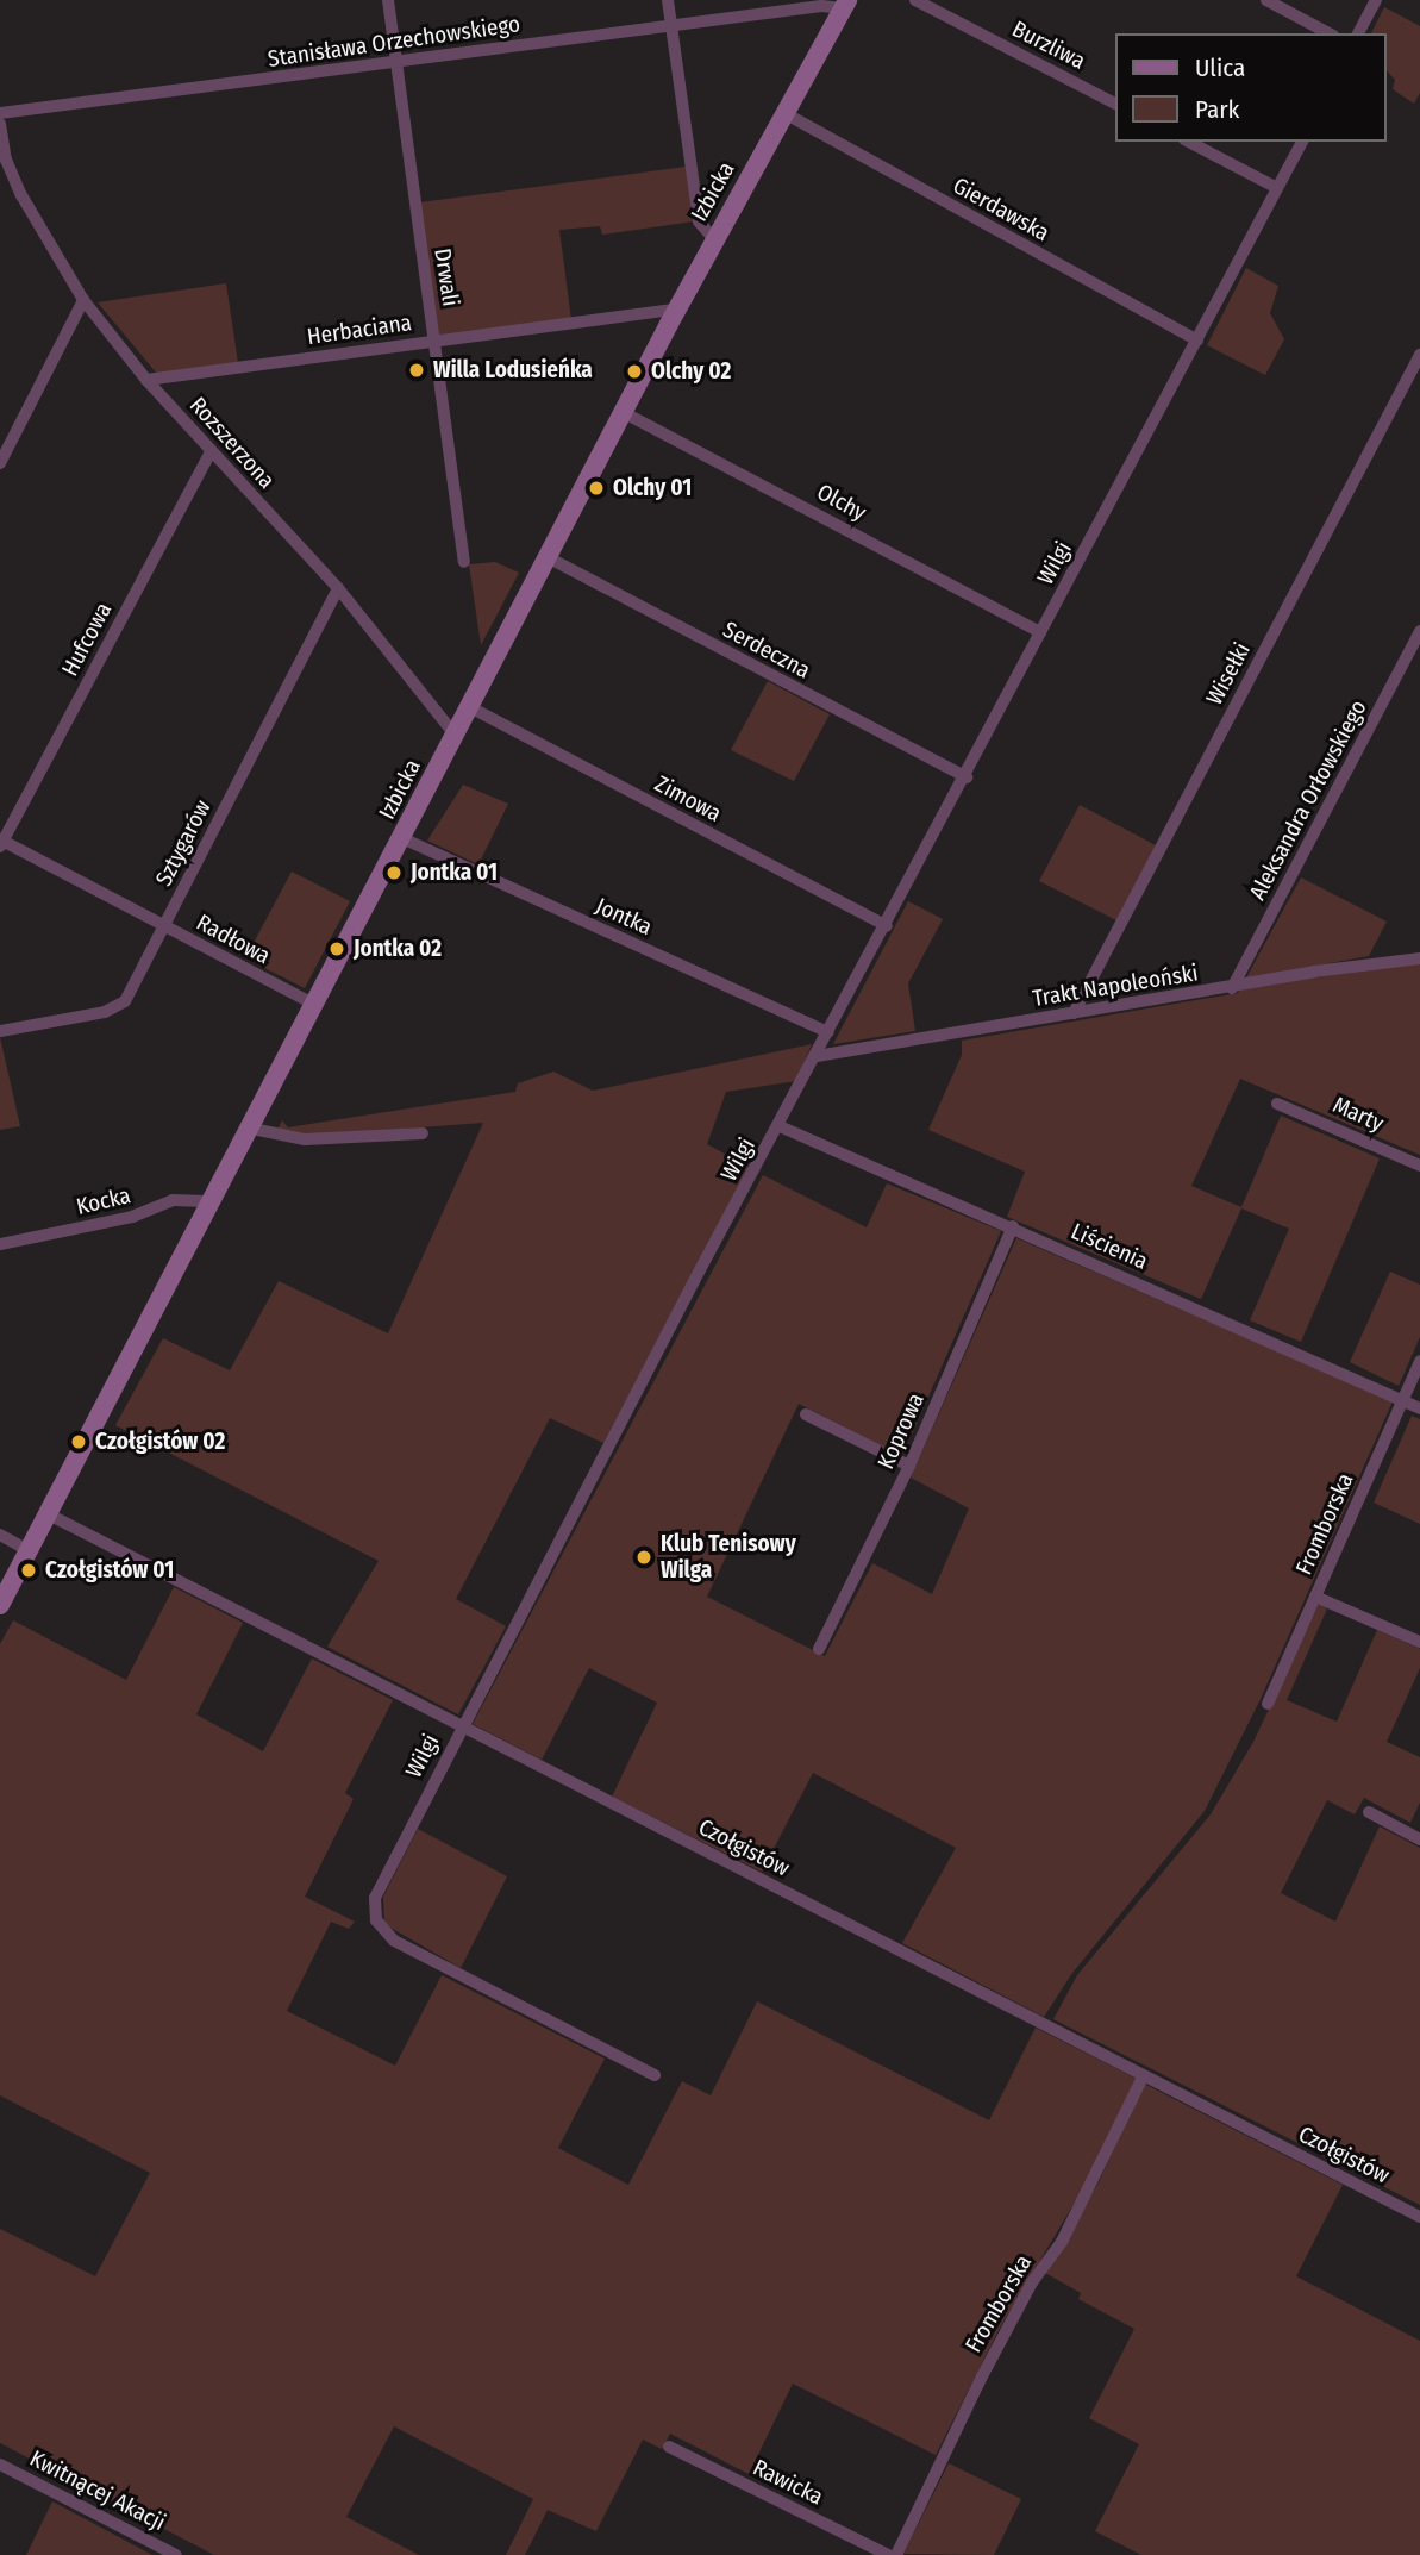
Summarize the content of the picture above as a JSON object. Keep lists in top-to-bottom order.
{
  "streets": {
    "street": [
      "Stanisława Orzechowskiego",
      "Burzliwa",
      "Izbicka",
      "Gierdawska",
      "Drwali",
      "Herbaciana",
      "Rozszerzona",
      "Olchy",
      "Wilgi",
      "Hufcowa",
      "Serdeczna",
      "Wisełki",
      "Zimowa",
      "Aleksandra Orłowskiego",
      "Sztygarów",
      "Jontka",
      "Radłowa",
      "Trakt Napoleoński",
      "Marty",
      "Kocka",
      "Liścienia",
      "Koprowa",
      "Fromborska",
      "Czołgistów",
      "Rawicka",
      "Kwitnącej Akacji"
    ]
  },
  "crossings": [
    ["Stanisława Orzechowskiego", "Izbicka"],
    ["Stanisława Orzechowskiego", "Drwali"],
    ["Izbicka", "Gierdawska"],
    ["Izbicka", "Herbaciana"],
    ["Izbicka", "Rozszerzona"],
    ["Izbicka", "Olchy"],
    ["Izbicka", "Serdeczna"],
    ["Izbicka", "Zimowa"],
    ["Izbicka", "Jontka"],
    ["Izbicka", "Radłowa"],
    ["Izbicka", "Kocka"],
    ["Izbicka", "Czołgistów"],
    ["Gierdawska", "Wilgi"],
    ["Drwali", "Herbaciana"],
    ["Herbaciana", "Rozszerzona"],
    ["Rozszerzona", "Hufcowa"],
    ["Rozszerzona", "Sztygarów"],
    ["Olchy", "Wilgi"],
    ["Wilgi", "Serdeczna"],
    ["Wilgi", "Zimowa"],
    ["Wilgi", "Jontka"],
    ["Wilgi", "Trakt Napoleoński"],
    ["Wilgi", "Liścienia"],
    ["Wilgi", "Czołgistów"],
    ["Hufcowa", "Radłowa"],
    ["Wisełki", "Trakt Napoleoński"],
    ["Aleksandra Orłowskiego", "Trakt Napoleoński"],
    ["Sztygarów", "Radłowa"],
    ["Liścienia", "Koprowa"],
    ["Liścienia", "Fromborska"],
    ["Fromborska", "Czołgistów"]
  ],
  "places": [
    "Willa Lodusieńka",
    "Olchy 02",
    "Olchy 01",
    "Jontka 01",
    "Jontka 02",
    "Czołgistów 02",
    "Klub Tenisowy Wilga",
    "Czołgistów 01"
  ],
  "legend": ["Ulica", "Park"]
}
